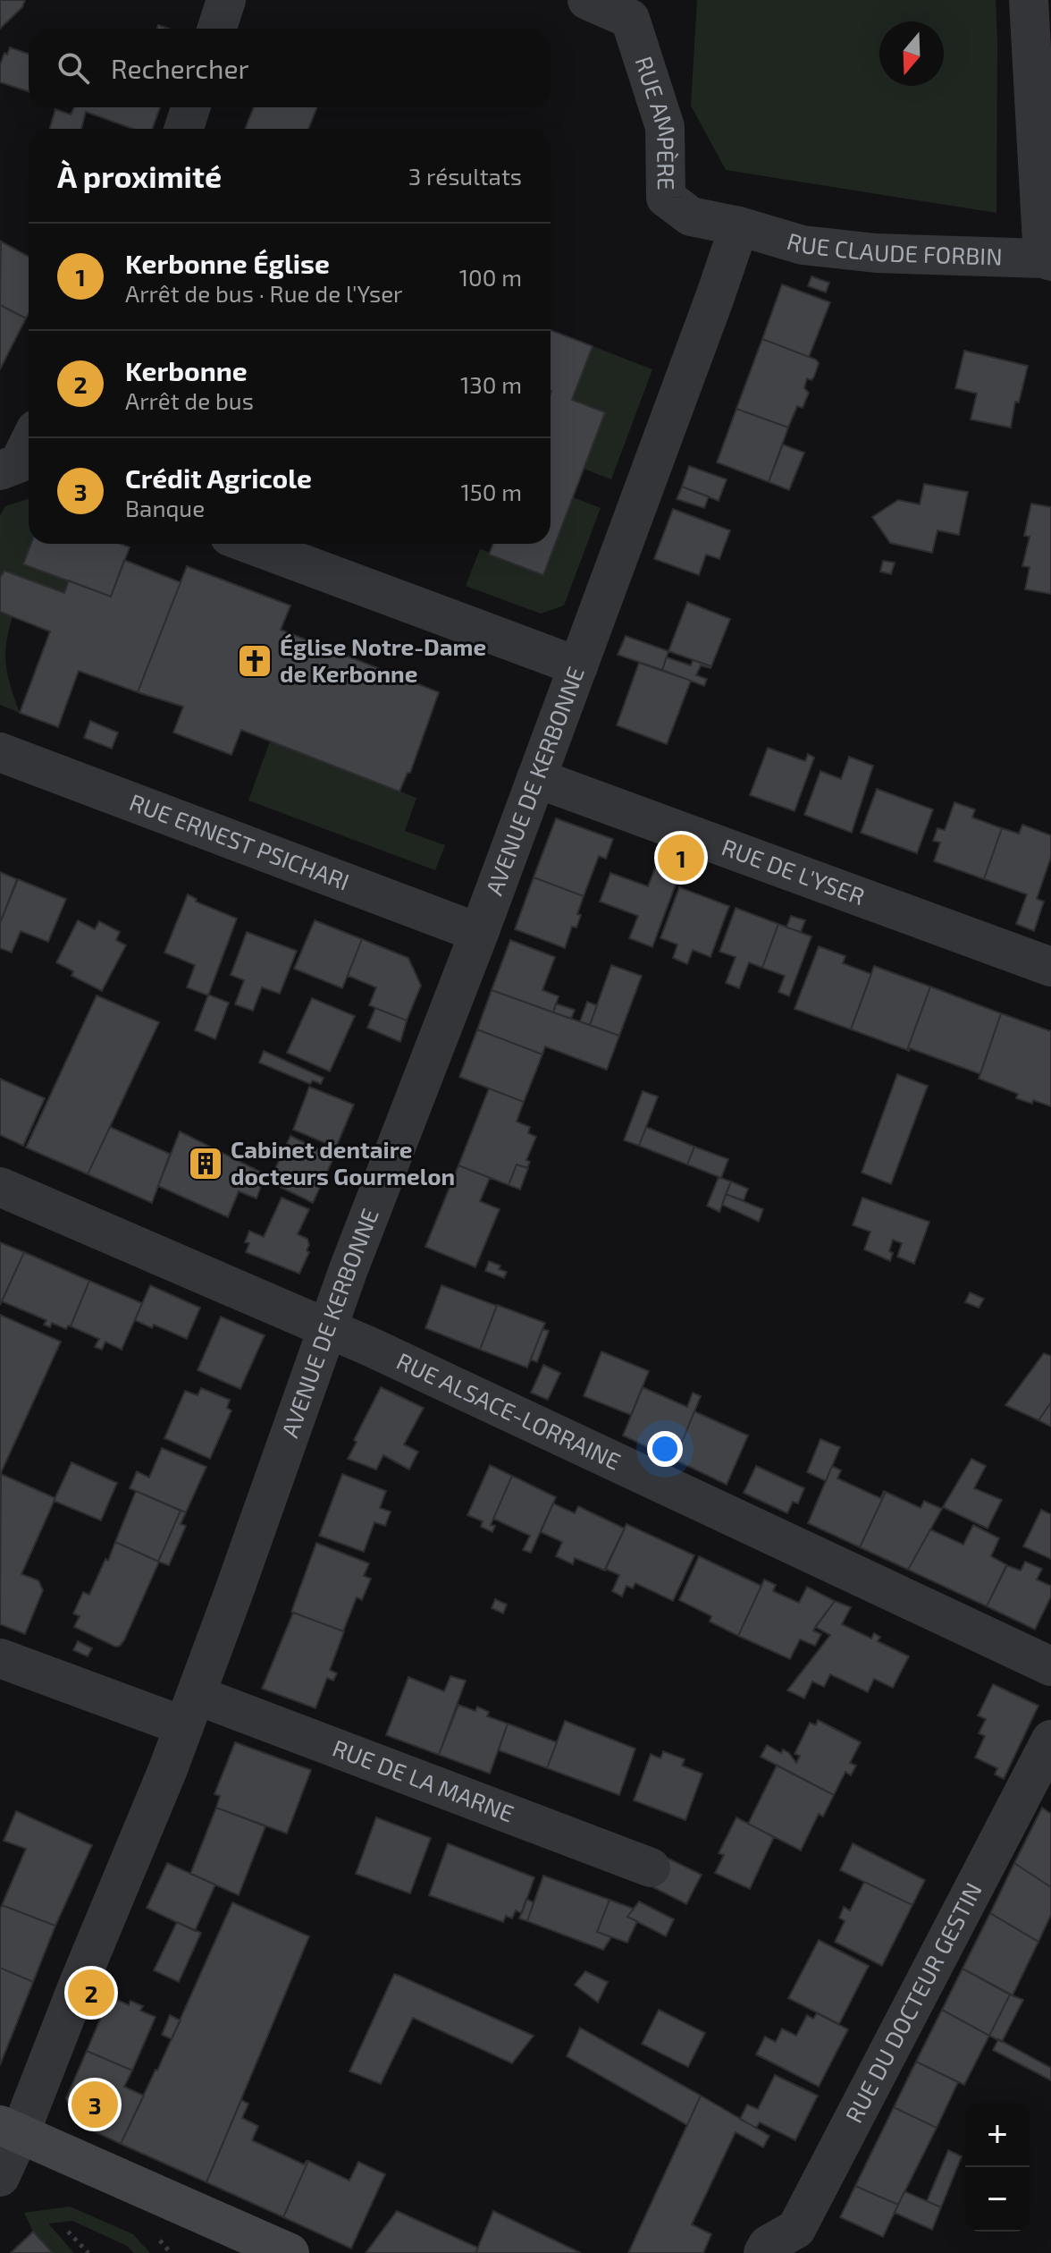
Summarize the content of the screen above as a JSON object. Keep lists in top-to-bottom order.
{
  "streets": {
    "street": [
      "RUE AMPÈRE",
      "RUE CLAUDE FORBIN",
      "AVENUE DE KERBONNE",
      "RUE ERNEST PSICHARI",
      "RUE DE L'YSER",
      "RUE ALSACE-LORRAINE",
      "RUE DE LA MARNE",
      "RUE DU DOCTEUR GESTIN"
    ]
  },
  "crossings": [
    ["RUE AMPÈRE", "RUE CLAUDE FORBIN"],
    ["RUE AMPÈRE", "AVENUE DE KERBONNE"],
    ["RUE CLAUDE FORBIN", "AVENUE DE KERBONNE"],
    ["AVENUE DE KERBONNE", "RUE ERNEST PSICHARI"],
    ["AVENUE DE KERBONNE", "RUE DE L'YSER"],
    ["AVENUE DE KERBONNE", "RUE ALSACE-LORRAINE"],
    ["AVENUE DE KERBONNE", "RUE DE LA MARNE"]
  ],
  "places": {
    "church": ["Église Notre-Dame de Kerbonne"],
    "building": ["Cabinet dentaire docteurs Gourmelon"]
  },
  "north": "bottom",
  "page": {
    "search": "Rechercher",
    "heading": ["À proximité", "3 résultats"],
    "list": [
      {
        "mark": "1",
        "name": "Kerbonne Église",
        "note": "Arrêt de bus · Rue de l'Yser",
        "value": "100 m"
      },
      {
        "mark": "2",
        "name": "Kerbonne",
        "note": "Arrêt de bus",
        "value": "130 m"
      },
      {
        "mark": "3",
        "name": "Crédit Agricole",
        "note": "Banque",
        "value": "150 m"
      }
    ],
    "pins": ["1", "2", "3"],
    "map_buttons": ["+", "−"]
  }
}
